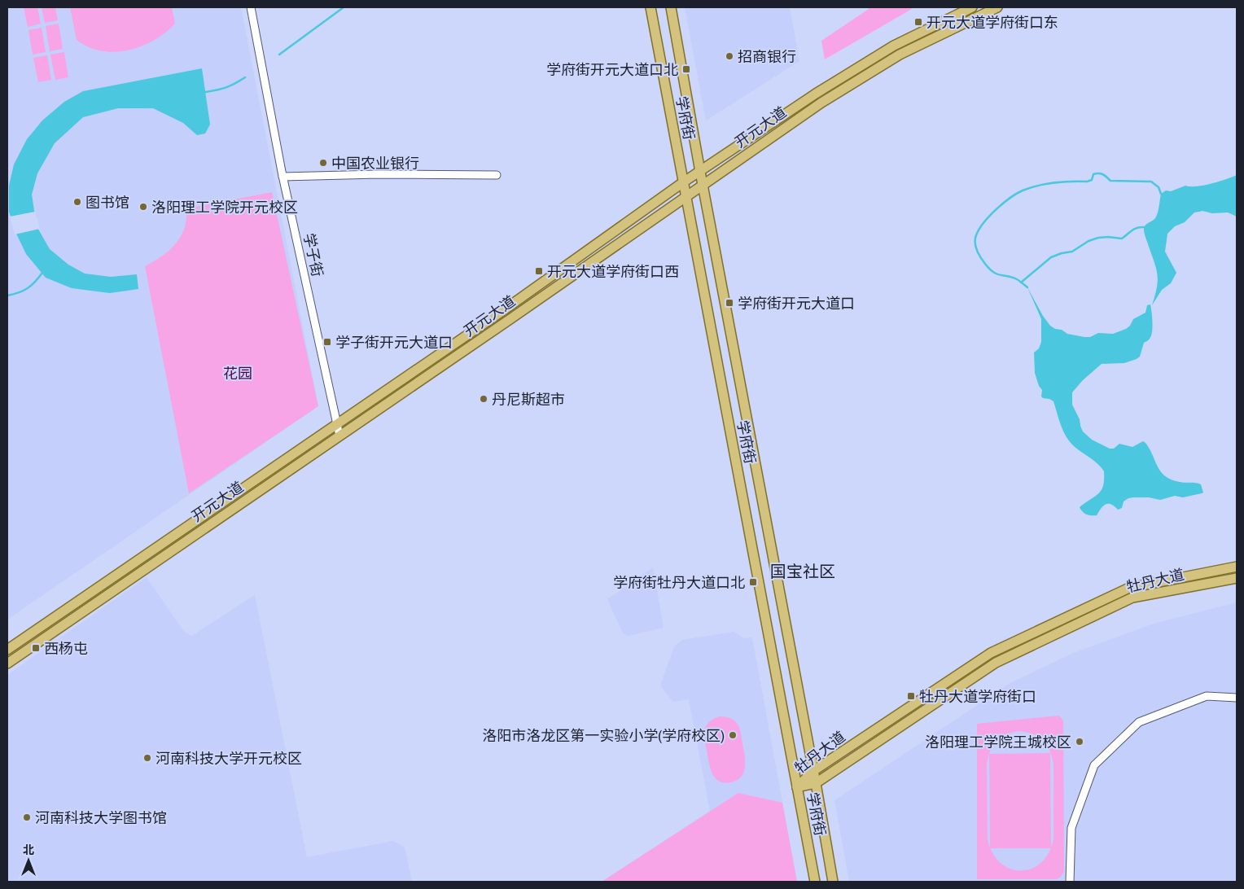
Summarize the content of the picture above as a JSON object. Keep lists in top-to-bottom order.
{
  "streets": {
    "main road": ["学府街", "开元大道", "牡丹大道"],
    "street": ["学子街"]
  },
  "crossings": [
    ["学府街", "开元大道"],
    ["学府街", "牡丹大道"],
    ["开元大道", "学子街"]
  ],
  "districts": ["国宝社区"],
  "parks": ["花园"],
  "places": {
    "transit": [
      "开元大道学府街口东",
      "学府街开元大道口北",
      "开元大道学府街口西",
      "学府街开元大道口",
      "学子街开元大道口",
      "学府街牡丹大道口北",
      "西杨屯",
      "牡丹大道学府街口"
    ],
    "other": [
      "招商银行",
      "中国农业银行",
      "图书馆",
      "洛阳理工学院开元校区",
      "丹尼斯超市",
      "洛阳市洛龙区第一实验小学(学府校区)",
      "洛阳理工学院王城校区",
      "河南科技大学开元校区",
      "河南科技大学图书馆"
    ]
  },
  "north": "top"
}
